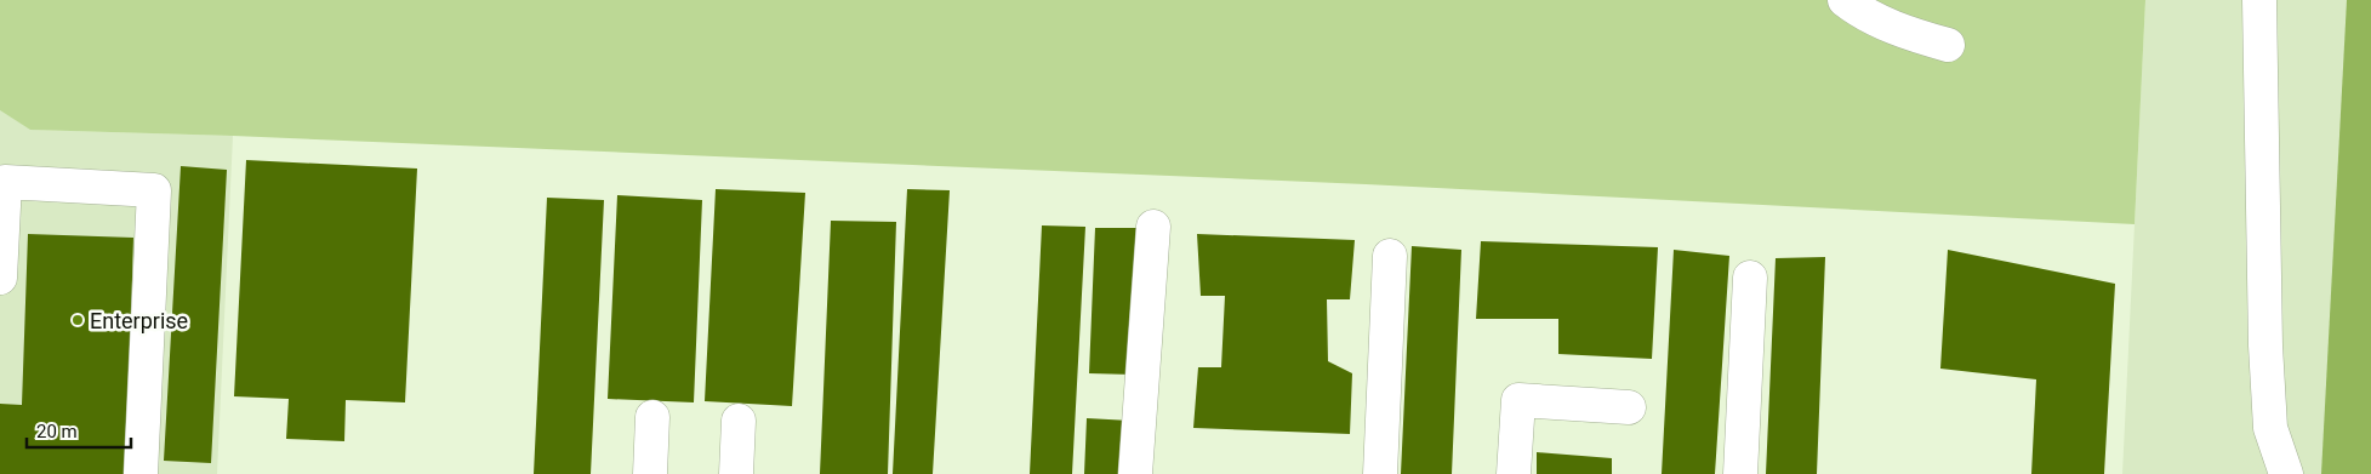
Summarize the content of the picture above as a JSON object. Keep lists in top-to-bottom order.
{
  "places": ["Enterprise"],
  "scale_bar": "20 m"
}
